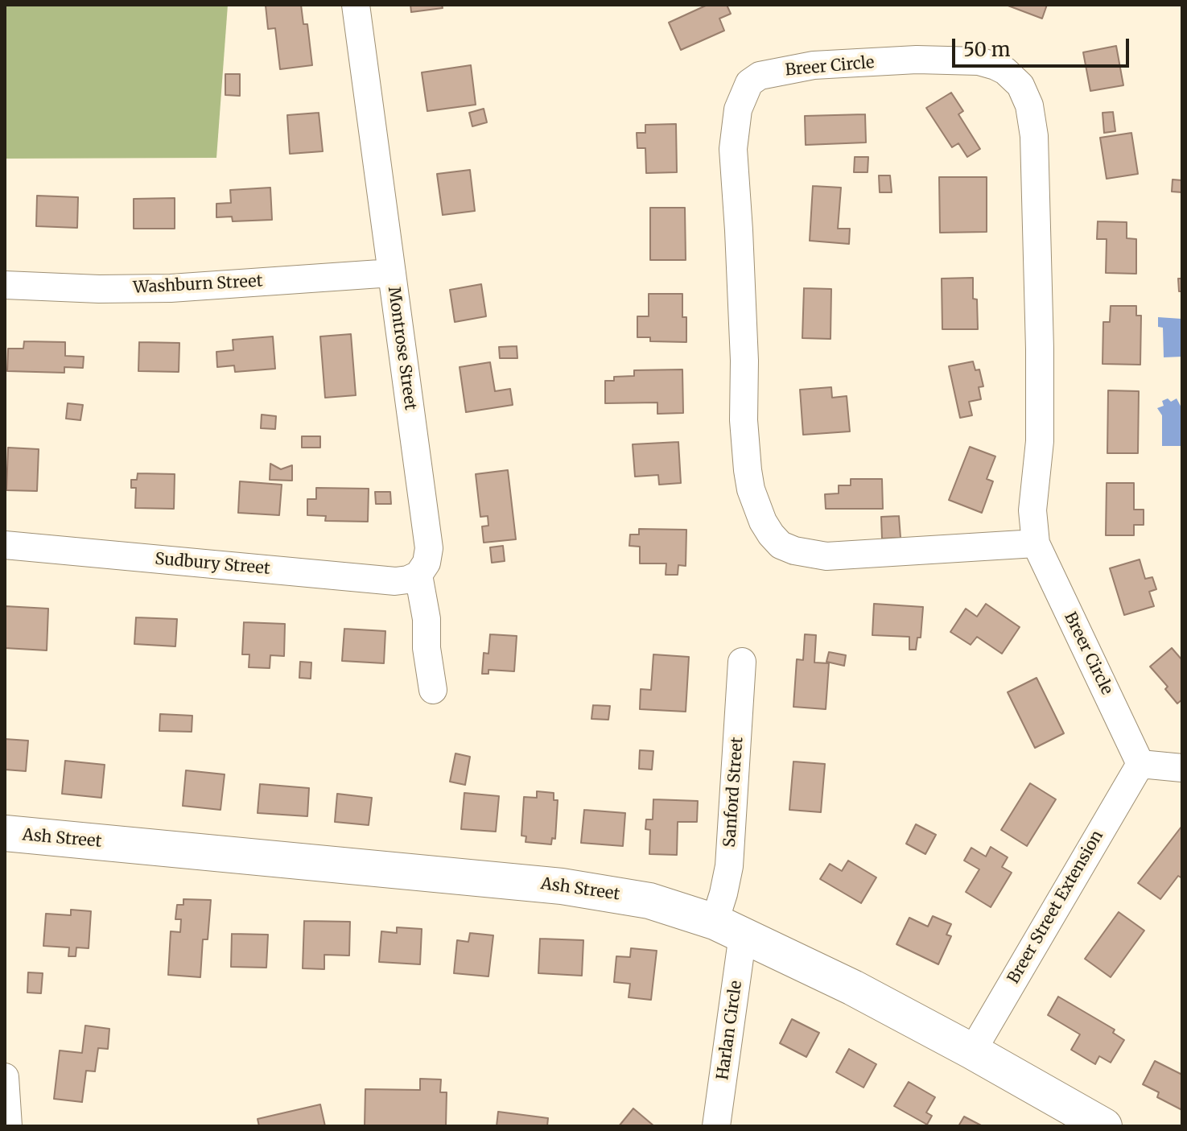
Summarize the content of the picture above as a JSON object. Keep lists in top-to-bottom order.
{
  "streets": {
    "street": [
      "Breer Circle",
      "Washburn Street",
      "Montrose Street",
      "Sudbury Street",
      "Sanford Street",
      "Ash Street",
      "Breer Street Extension",
      "Harlan Circle"
    ]
  },
  "crossings": [
    ["Breer Circle", "Breer Street Extension"],
    ["Washburn Street", "Montrose Street"],
    ["Montrose Street", "Sudbury Street"],
    ["Sanford Street", "Ash Street"],
    ["Sanford Street", "Harlan Circle"],
    ["Ash Street", "Breer Street Extension"],
    ["Ash Street", "Harlan Circle"]
  ],
  "scale_bar": "50 m"
}
